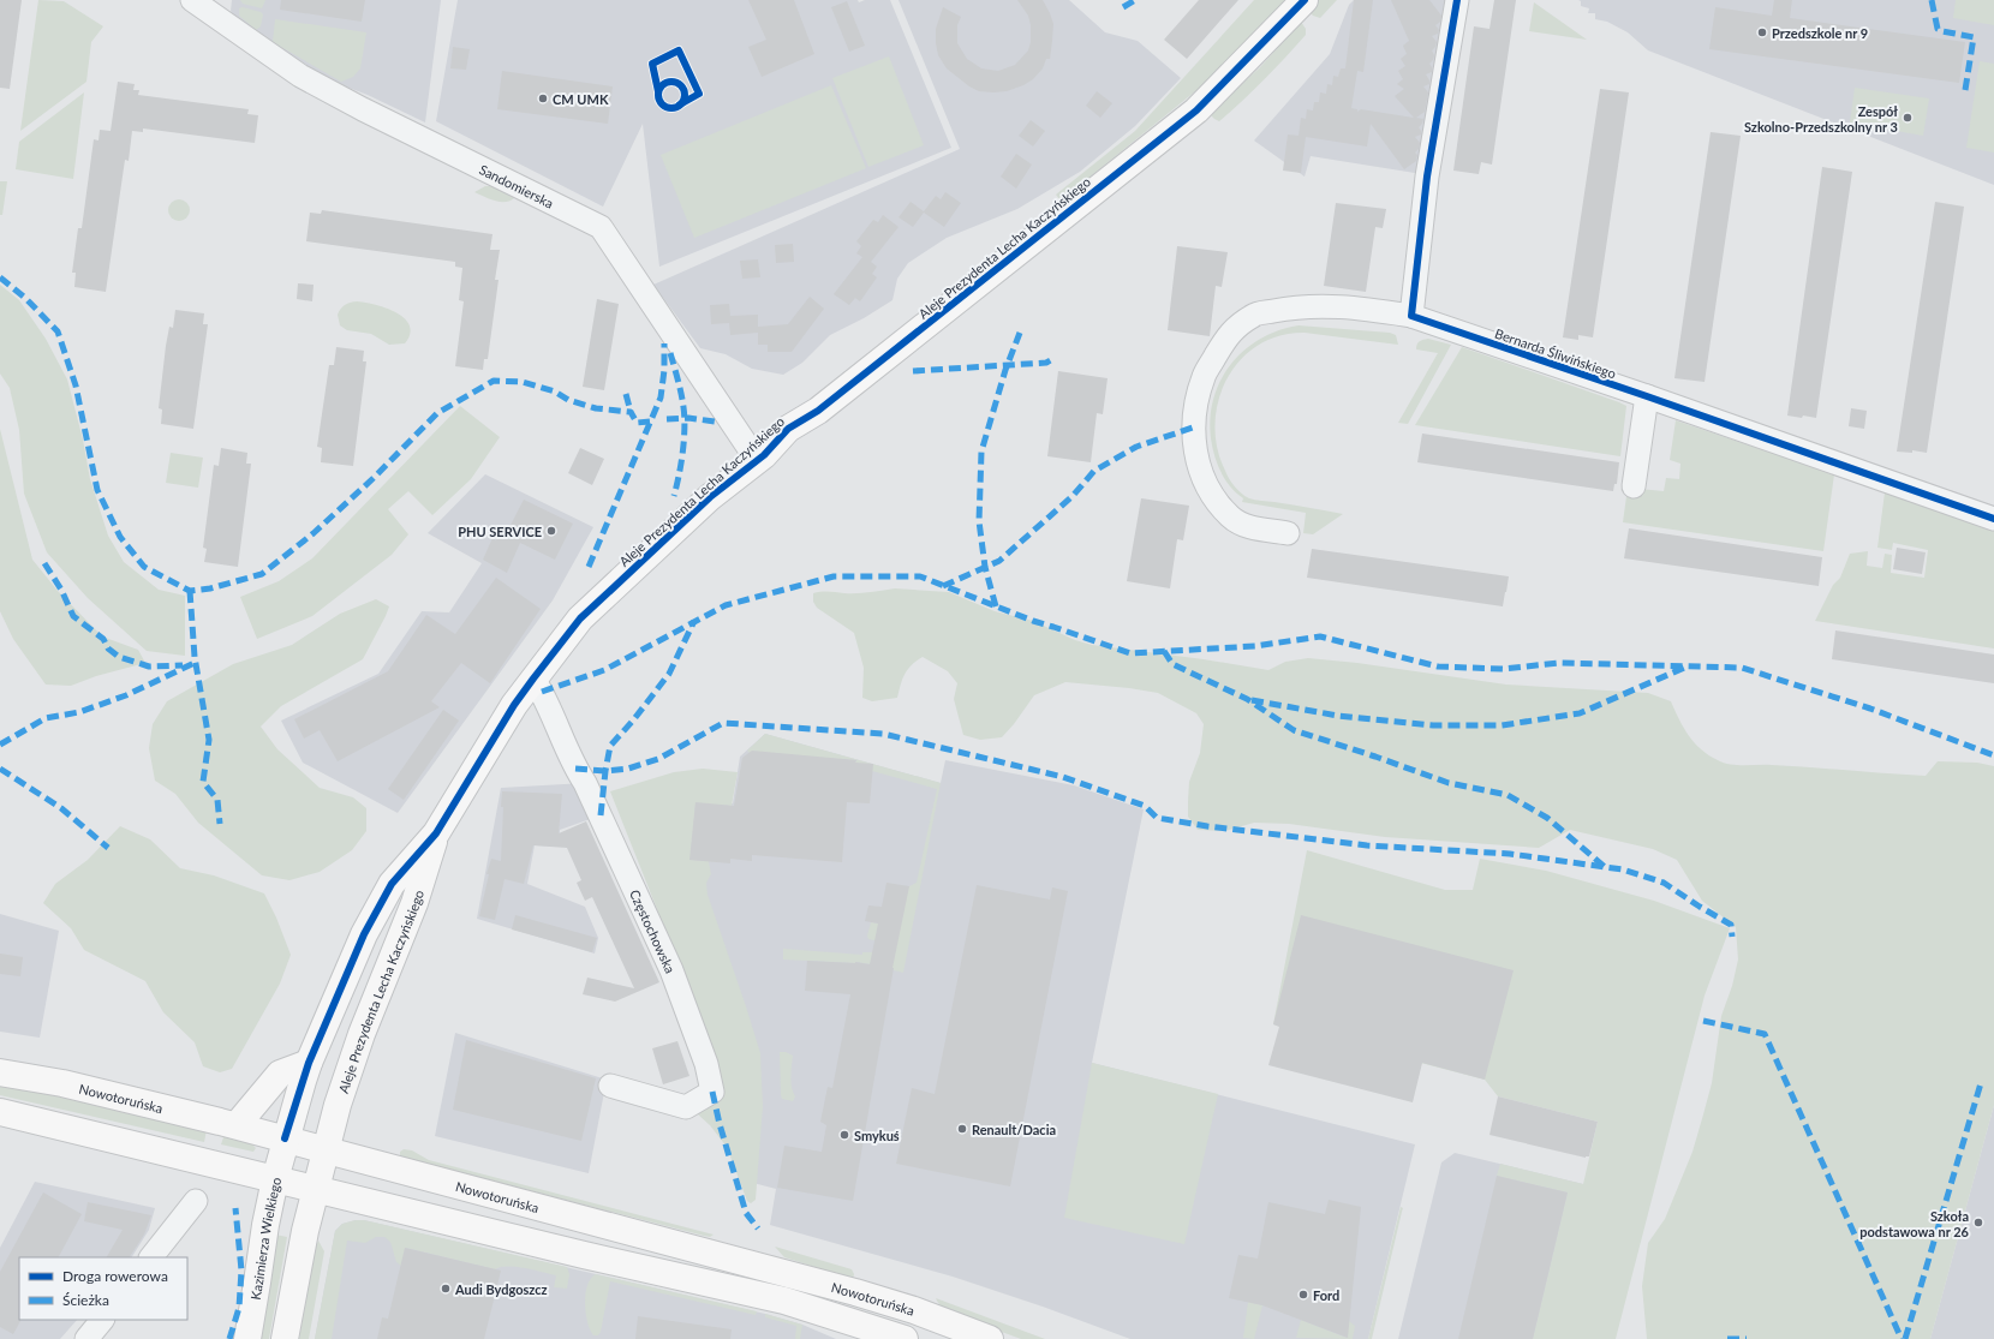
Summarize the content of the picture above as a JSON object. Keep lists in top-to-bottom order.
{
  "streets": {
    "main road": ["Aleje Prezydenta Lecha Kaczyńskiego", "Nowotoruńska", "Kazimierza Wielkiego"],
    "street": ["Sandomierska", "Bernarda Śliwińskiego", "Częstochowska"]
  },
  "crossings": [
    ["Sandomierska", "Aleje Prezydenta Lecha Kaczyńskiego"],
    ["Aleje Prezydenta Lecha Kaczyńskiego", "Częstochowska"],
    ["Aleje Prezydenta Lecha Kaczyńskiego", "Nowotoruńska"],
    ["Aleje Prezydenta Lecha Kaczyńskiego", "Kazimierza Wielkiego"],
    ["Nowotoruńska", "Kazimierza Wielkiego"]
  ],
  "places": [
    "Przedszkole nr 9",
    "CM UMK",
    "Zespół Szkolno-Przedszkolny nr 3",
    "PHU SERVICE",
    "Renault/Dacia",
    "Smykuś",
    "Szkoła podstawowa nr 26",
    "Audi Bydgoszcz",
    "Ford"
  ],
  "legend": ["Droga rowerowa", "Ścieżka"]
}
